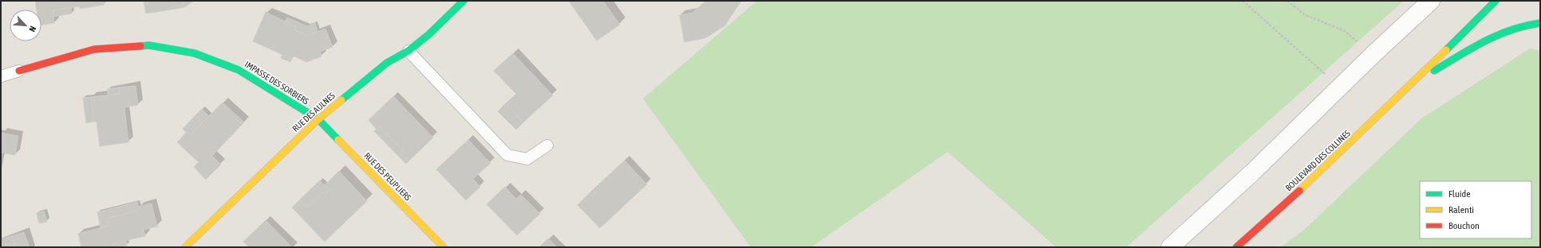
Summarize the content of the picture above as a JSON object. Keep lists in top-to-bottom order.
{
  "streets": {
    "street": [
      "IMPASSE DES SORBIERS",
      "RUE DES AULNES",
      "BOULEVARD DES COLLINES",
      "RUE DES PEUPLIERS"
    ]
  },
  "crossings": [
    ["IMPASSE DES SORBIERS", "RUE DES AULNES"],
    ["IMPASSE DES SORBIERS", "RUE DES PEUPLIERS"],
    ["RUE DES AULNES", "RUE DES PEUPLIERS"]
  ],
  "legend": ["Fluide", "Ralenti", "Bouchon"],
  "north": "bottom right"
}
